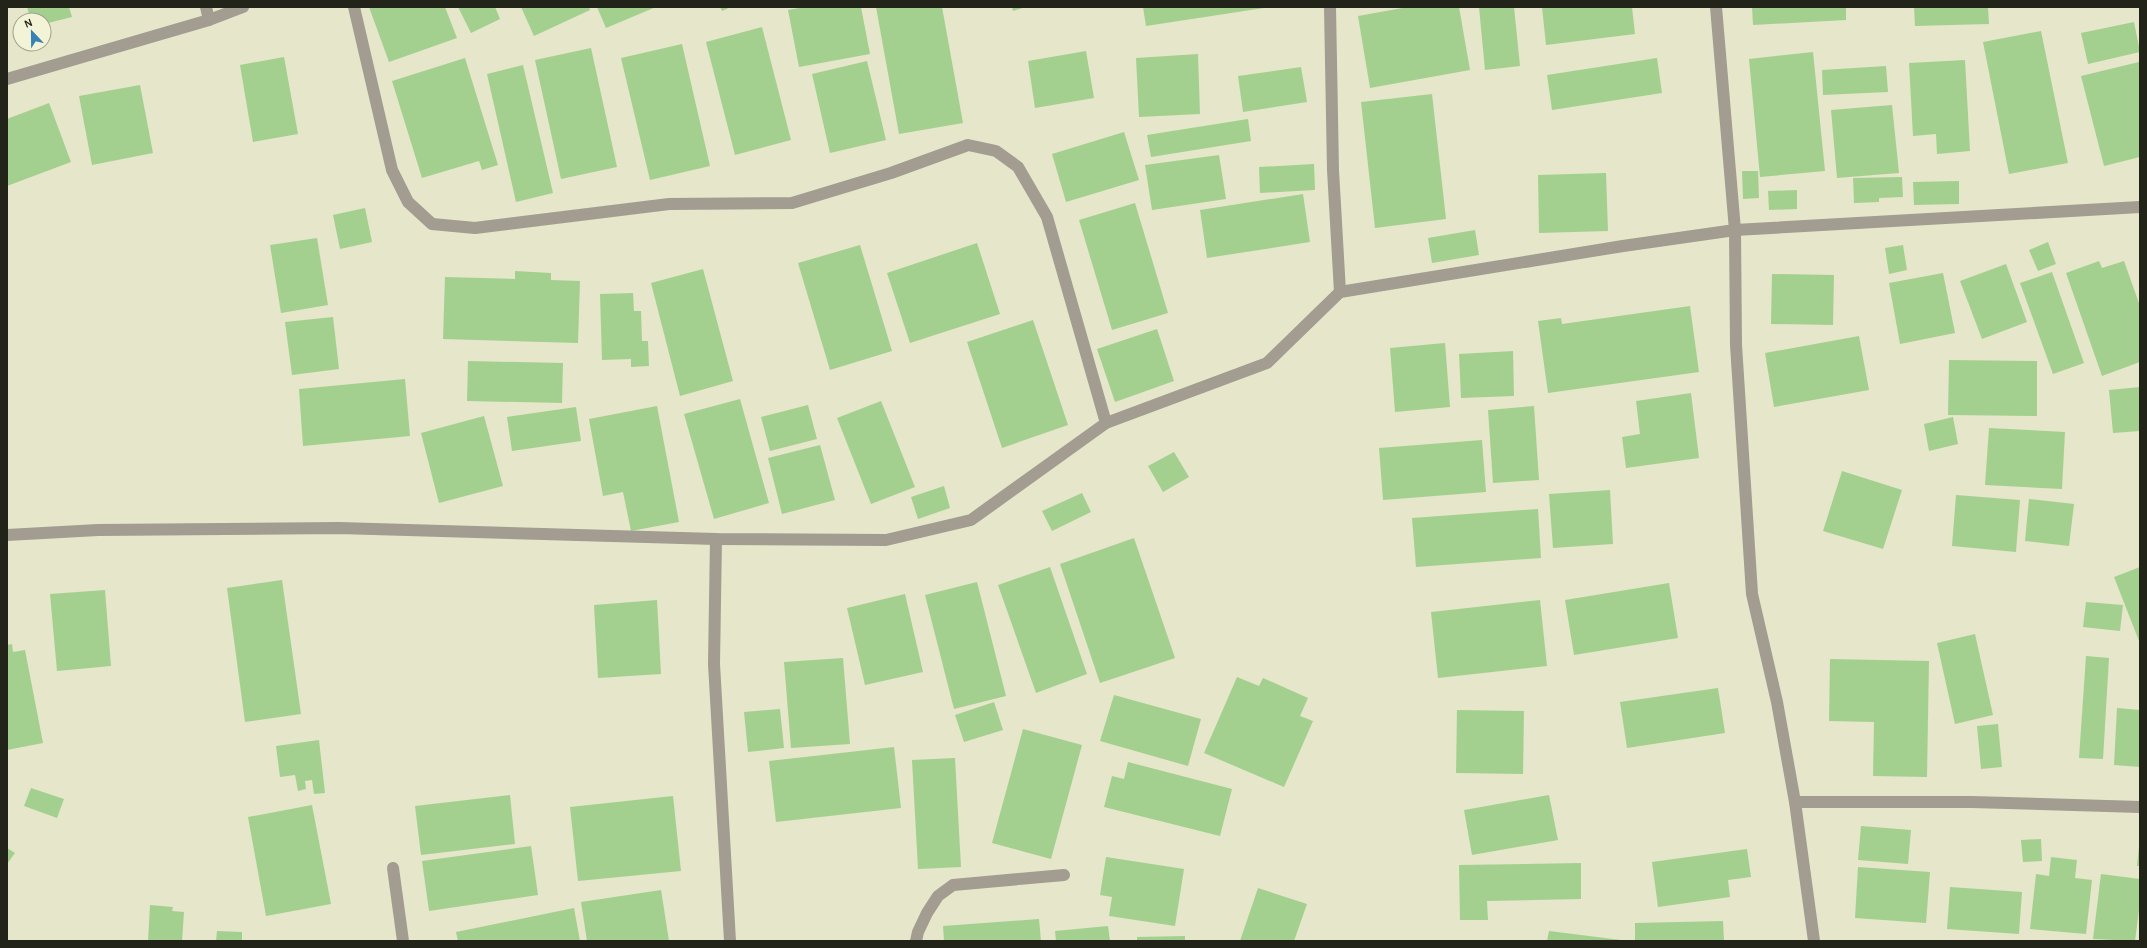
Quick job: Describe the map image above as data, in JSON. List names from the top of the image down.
{
  "north": "top"
}
